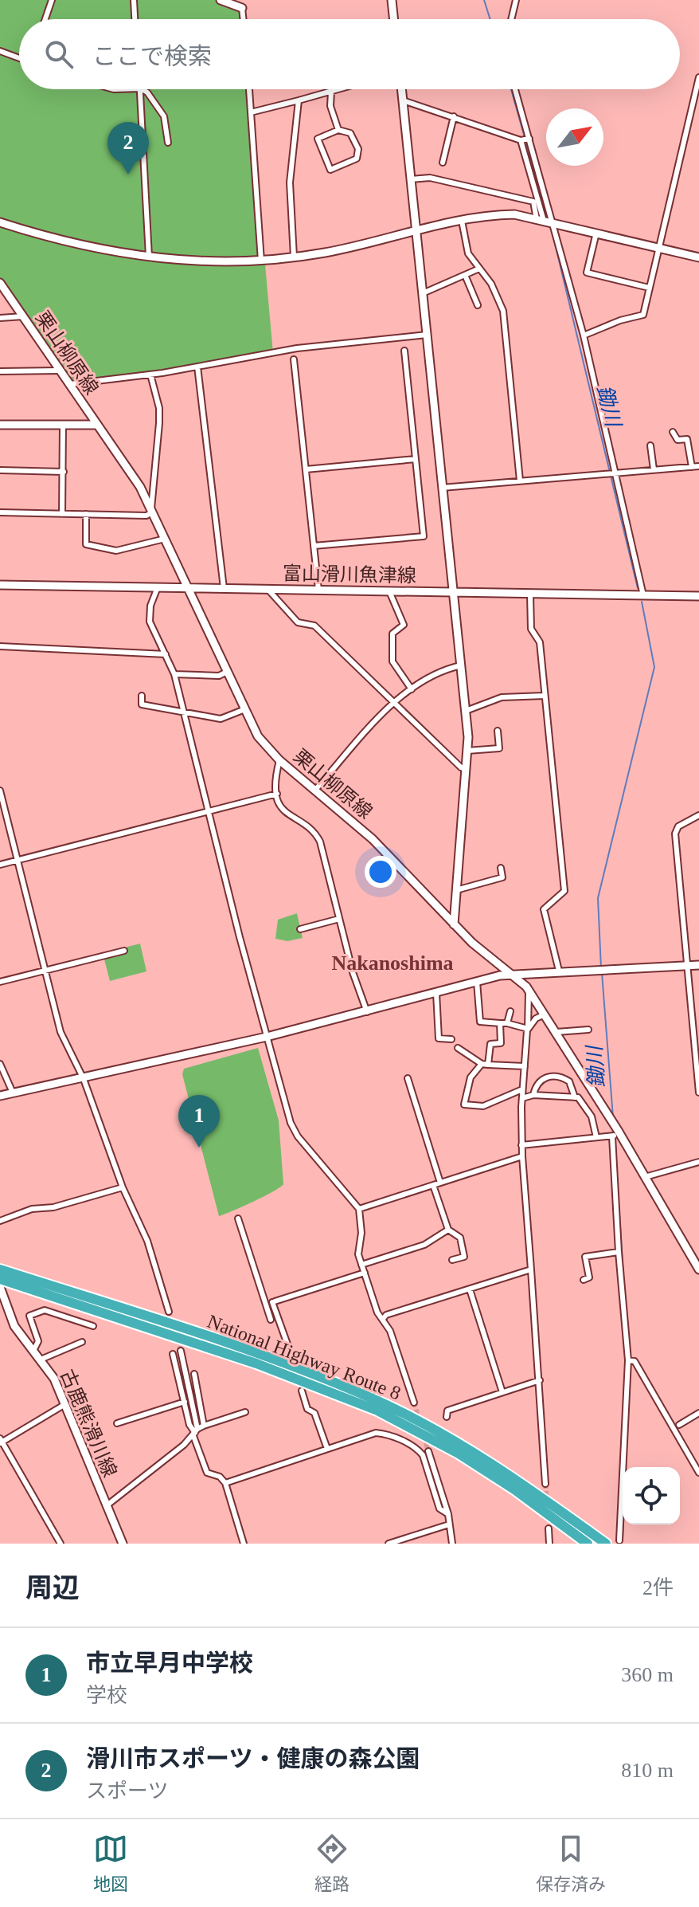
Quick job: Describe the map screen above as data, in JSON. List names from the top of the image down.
{
  "streets": {
    "highway": ["National Highway Route 8"],
    "street": ["栗山柳原線", "富山滑川魚津線", "古鹿熊滑川線"]
  },
  "crossings": [
    ["栗山柳原線", "富山滑川魚津線"]
  ],
  "districts": ["Nakanoshima"],
  "water": ["鋤川"],
  "north": "top right",
  "page": {
    "search": "ここで検索",
    "pins": ["2", "1"],
    "heading": ["周辺", "2件"],
    "list": [
      {
        "mark": "1",
        "name": "市立早月中学校",
        "note": "学校",
        "value": "360 m"
      },
      {
        "mark": "2",
        "name": "滑川市スポーツ・健康の森公園",
        "note": "スポーツ",
        "value": "810 m"
      }
    ],
    "nav": ["地図", "経路", "保存済み"]
  }
}
